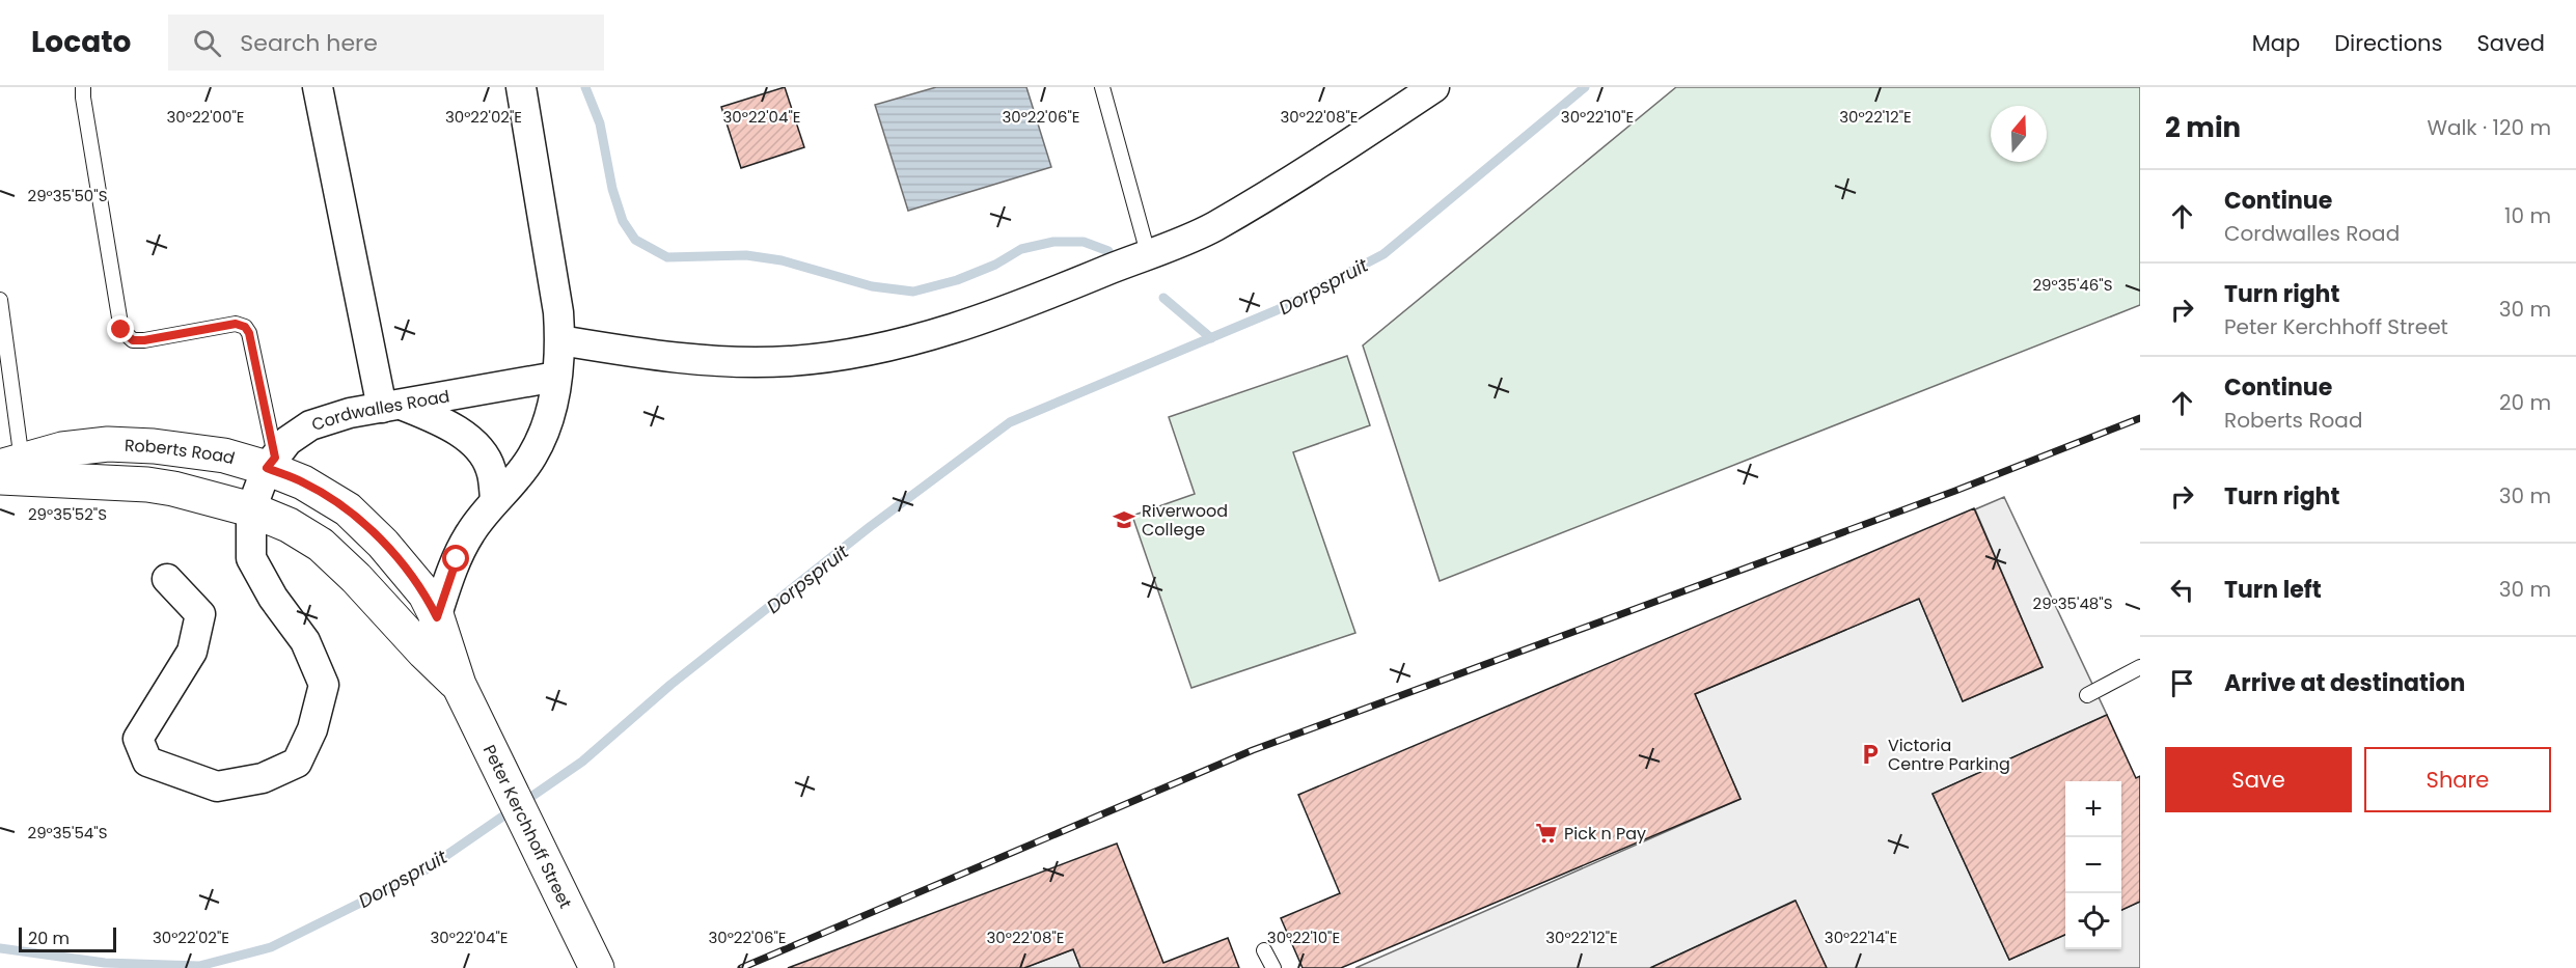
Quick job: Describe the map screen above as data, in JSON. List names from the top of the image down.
{
  "streets": {
    "street": ["Cordwalles Road", "Roberts Road", "Peter Kerchhoff Street"]
  },
  "crossings": [
    ["Cordwalles Road", "Roberts Road"],
    ["Cordwalles Road", "Peter Kerchhoff Street"],
    ["Roberts Road", "Peter Kerchhoff Street"]
  ],
  "water": ["Dorpspruit"],
  "places": {
    "school or university": ["Riverwood College"],
    "parking": ["Victoria Centre Parking"],
    "supermarket": ["Pick n Pay"]
  },
  "scale_bar": "20 m",
  "north": "top",
  "page": {
    "header": "Locato",
    "search": "Search here",
    "nav": ["Map", "Directions", "Saved"],
    "heading": ["2 min", "Walk · 120 m"],
    "list": [
      ["Continue", "Cordwalles Road", "10 m"],
      ["Turn right", "Peter Kerchhoff Street", "30 m"],
      ["Continue", "Roberts Road", "20 m"],
      ["Turn right", "30 m"],
      ["Turn left", "30 m"],
      "Arrive at destination"
    ],
    "buttons": ["Save", "Share"],
    "map_buttons": ["+", "−"],
    "scale": "20 m"
  },
  "coordinates": [
    "30°22'00\"E",
    "30°22'02\"E",
    "30°22'04\"E",
    "30°22'06\"E",
    "30°22'08\"E",
    "30°22'10\"E",
    "30°22'12\"E",
    "29°35'50\"S",
    "29°35'46\"S",
    "29°35'52\"S",
    "29°35'48\"S",
    "29°35'54\"S",
    "30°22'14\"E"
  ]
}
